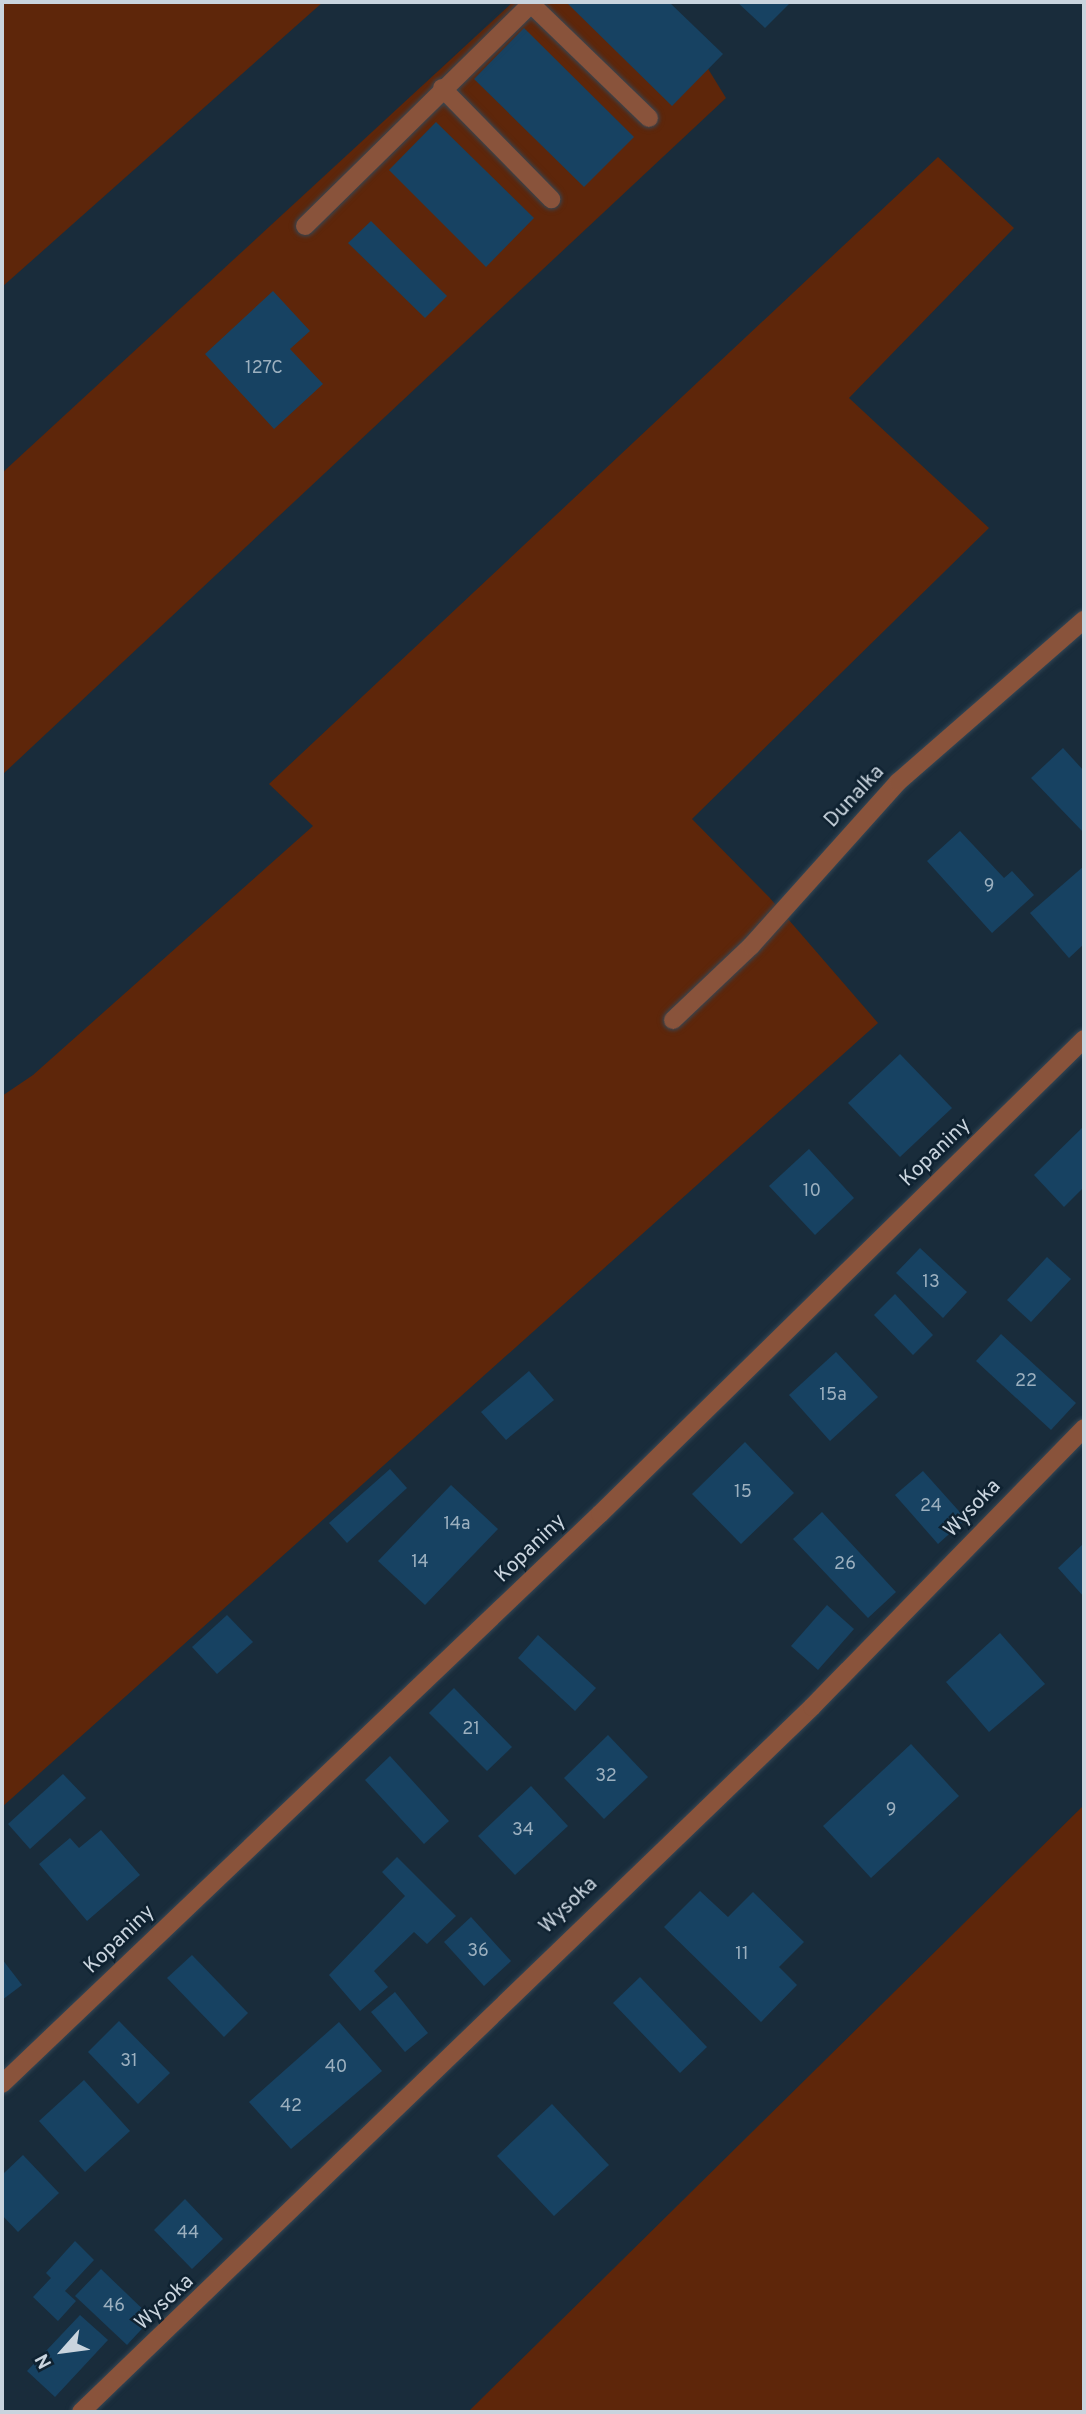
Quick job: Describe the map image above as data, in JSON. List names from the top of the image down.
{
  "streets": {
    "street": ["Dunalka", "Kopaniny", "Wysoka"]
  },
  "house_numbers": [
    "127C",
    "9",
    "10",
    "13",
    "22",
    "15a",
    "15",
    "24",
    "14a",
    "14",
    "26",
    "21",
    "32",
    "9",
    "34",
    "36",
    "11",
    "31",
    "40",
    "42",
    "44",
    "46"
  ],
  "north": "bottom left"
}
